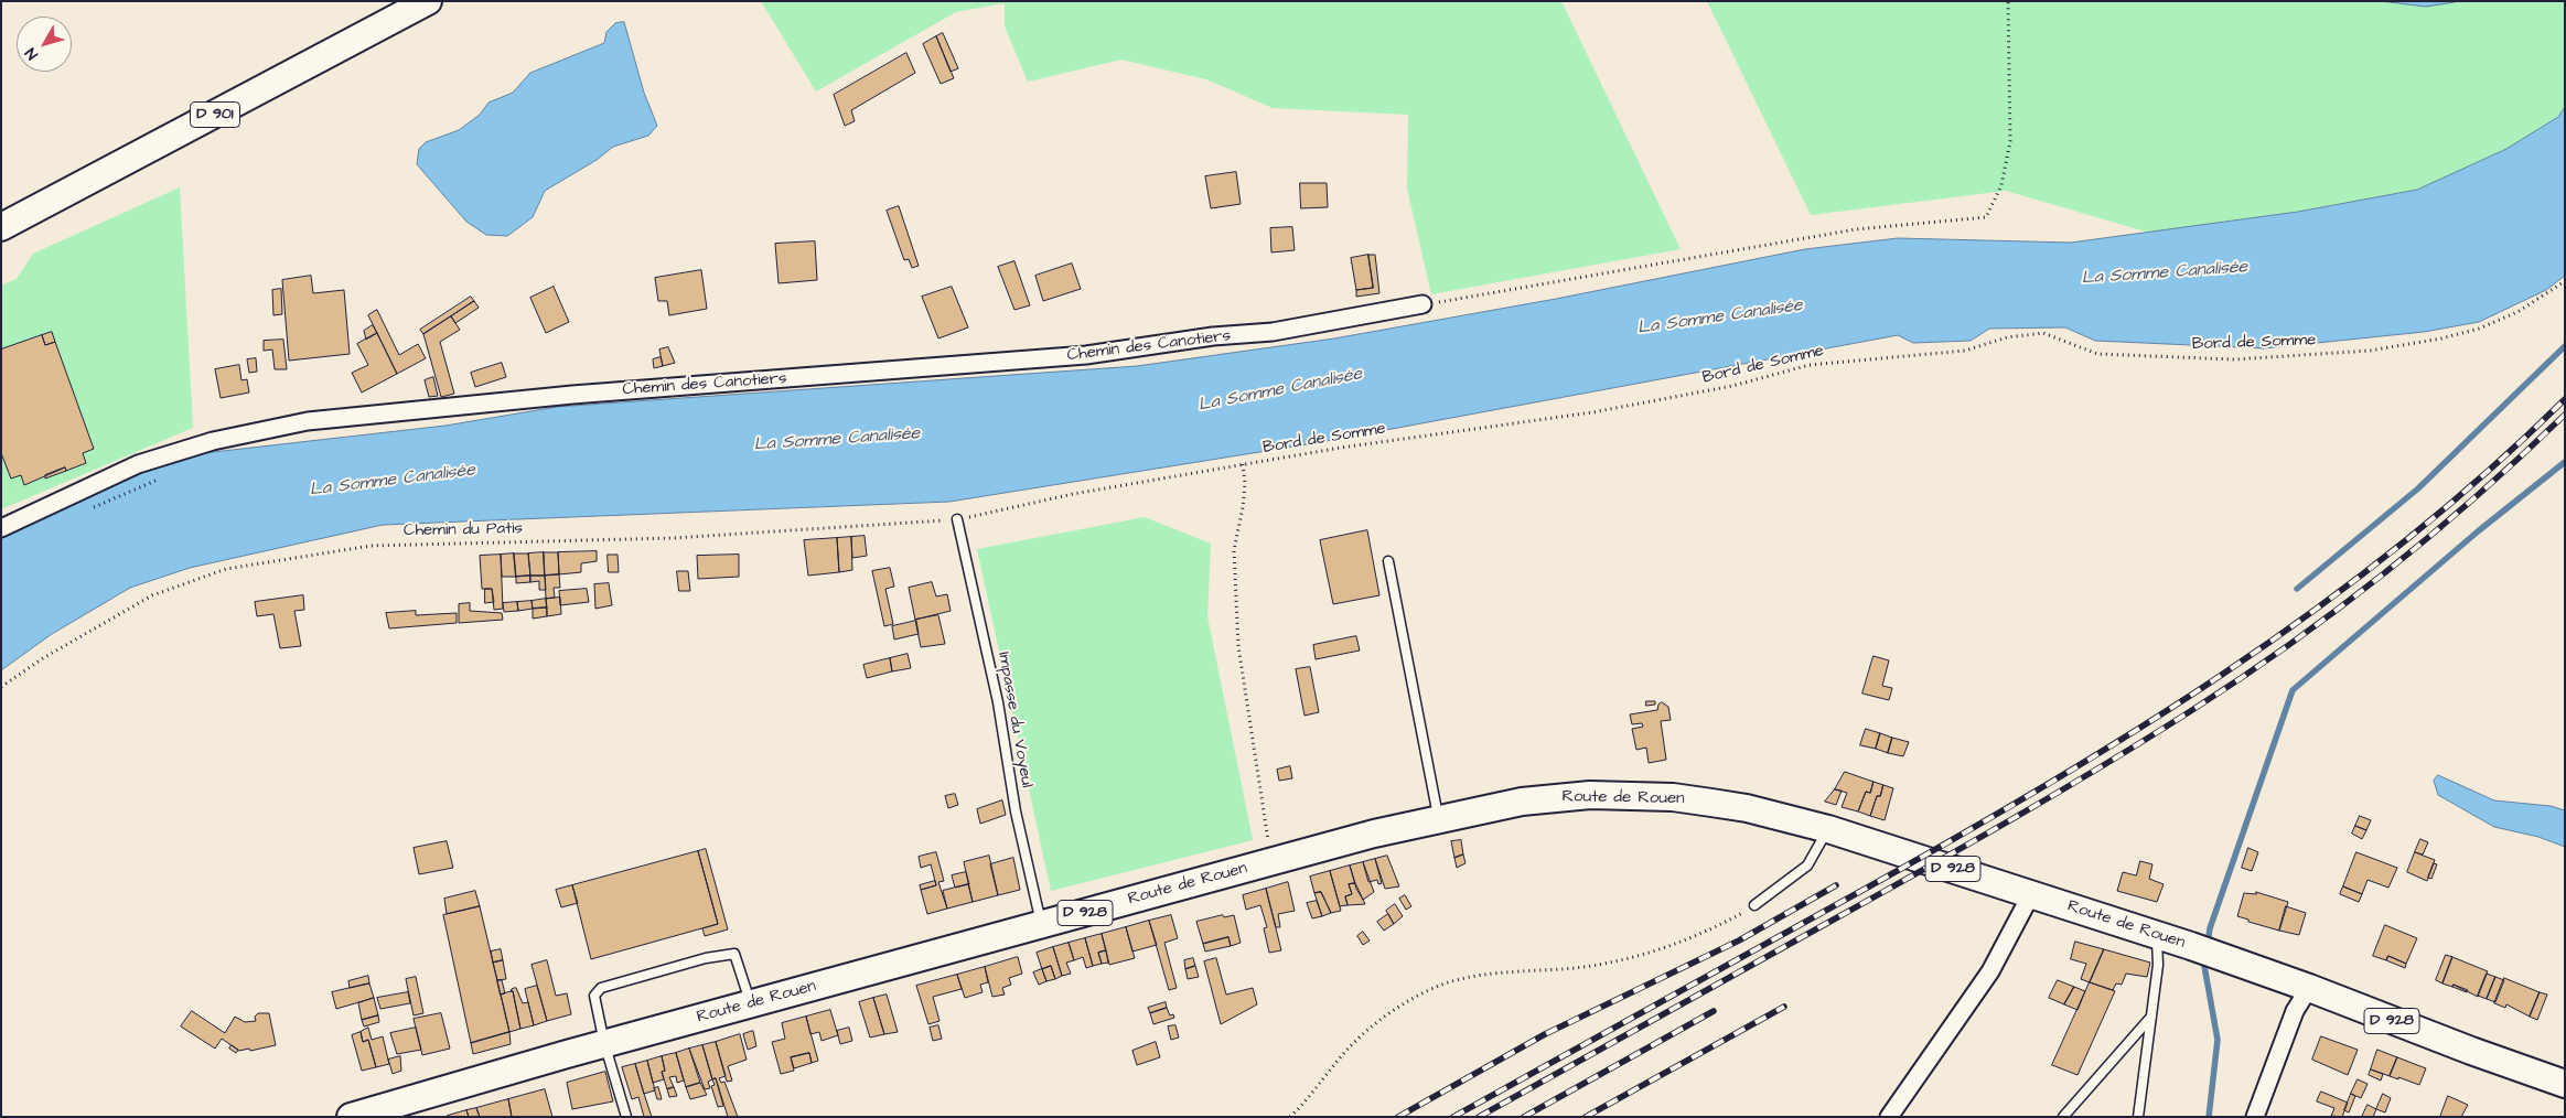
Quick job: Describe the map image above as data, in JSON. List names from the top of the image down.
{
  "streets": {
    "main road": ["D 901", "Route de Rouen", "D 928"],
    "street": ["Chemin des Canotiers"],
    "lane": ["Impasse du Voyeul"],
    "path": ["Bord de Somme", "Chemin du Patis"]
  },
  "crossings": [
    ["Bord de Somme", "Chemin du Patis"],
    ["Bord de Somme", "Impasse du Voyeul"],
    ["Chemin du Patis", "Impasse du Voyeul"],
    ["Impasse du Voyeul", "Route de Rouen"],
    ["Route de Rouen", "D 928"]
  ],
  "water": ["La Somme Canalisée"],
  "north": "bottom left"
}
